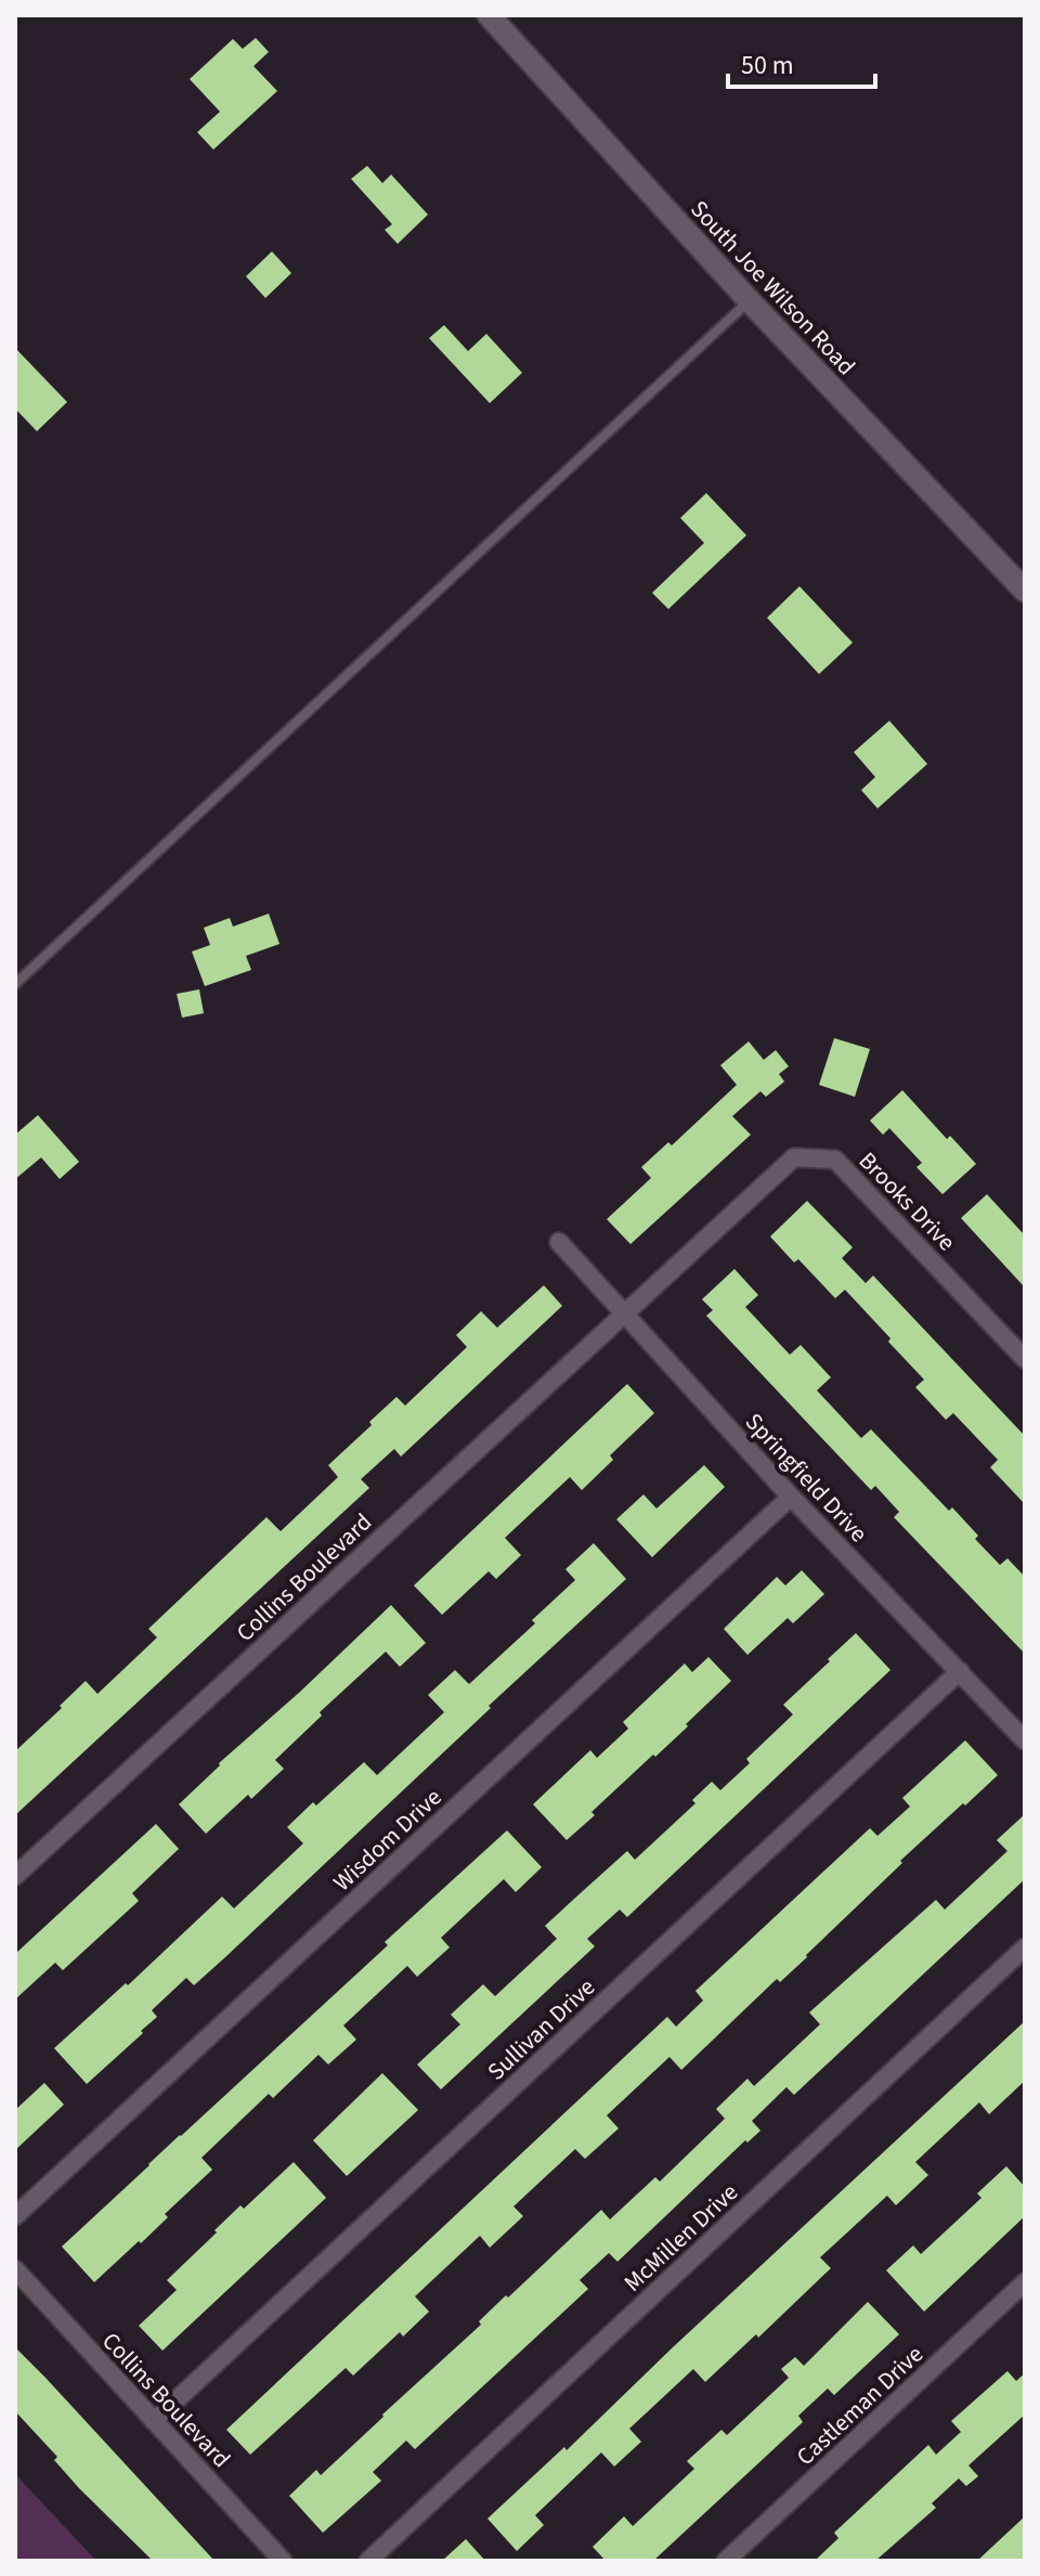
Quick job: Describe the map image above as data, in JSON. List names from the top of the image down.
{
  "streets": {
    "street": [
      "South Joe Wilson Road",
      "Brooks Drive",
      "Springfield Drive",
      "Collins Boulevard",
      "Wisdom Drive",
      "Sullivan Drive",
      "McMillen Drive",
      "Castleman Drive"
    ]
  },
  "crossings": [
    ["Brooks Drive", "Springfield Drive"],
    ["Brooks Drive", "Collins Boulevard"],
    ["Springfield Drive", "Collins Boulevard"],
    ["Springfield Drive", "Wisdom Drive"],
    ["Springfield Drive", "Sullivan Drive"],
    ["Collins Boulevard", "Sullivan Drive"]
  ],
  "scale_bar": "50 m"
}
